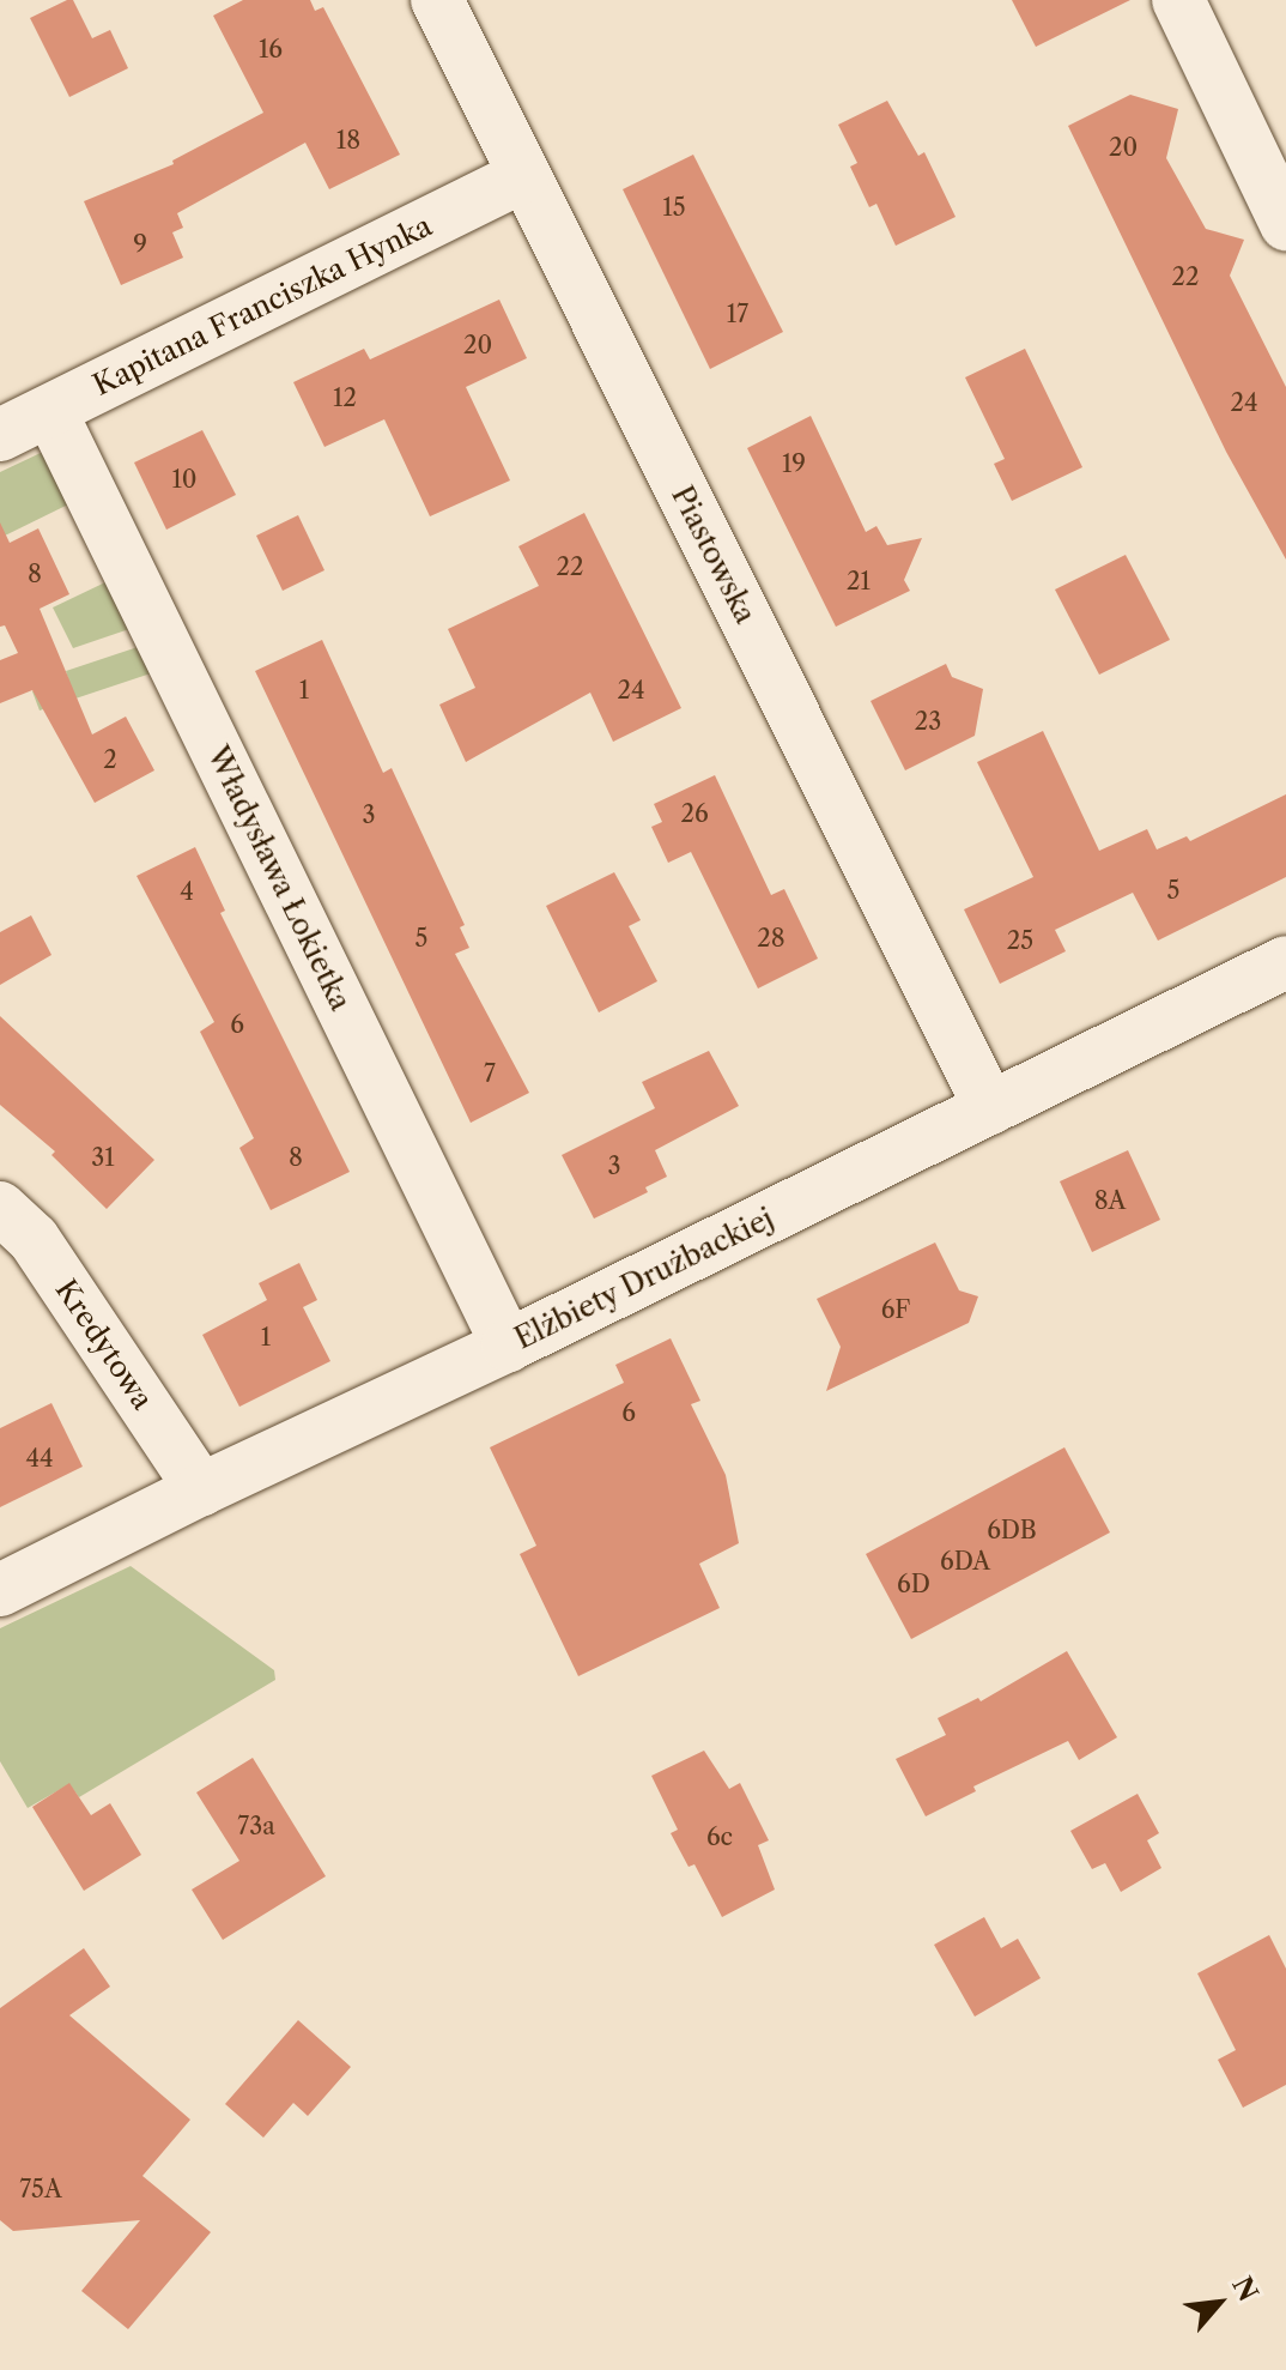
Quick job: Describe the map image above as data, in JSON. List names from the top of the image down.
{
  "streets": {
    "street": [
      "Kapitana Franciszka Hynka",
      "Piastowska",
      "Władysława Łokietka",
      "Elżbiety Drużbackiej",
      "Kredytowa"
    ]
  },
  "crossings": [
    ["Kapitana Franciszka Hynka", "Piastowska"],
    ["Kapitana Franciszka Hynka", "Władysława Łokietka"],
    ["Piastowska", "Elżbiety Drużbackiej"],
    ["Władysława Łokietka", "Elżbiety Drużbackiej"],
    ["Elżbiety Drużbackiej", "Kredytowa"]
  ],
  "house_numbers": [
    "16",
    "18",
    "20",
    "15",
    "9",
    "22",
    "17",
    "20",
    "12",
    "24",
    "19",
    "10",
    "22",
    "8",
    "21",
    "1",
    "24",
    "23",
    "2",
    "26",
    "3",
    "5",
    "4",
    "5",
    "28",
    "25",
    "6",
    "7",
    "31",
    "8",
    "3",
    "8A",
    "6F",
    "1",
    "6",
    "44",
    "6DB",
    "6DA",
    "6D",
    "73a",
    "6c",
    "75A"
  ],
  "north": "top right"
}
